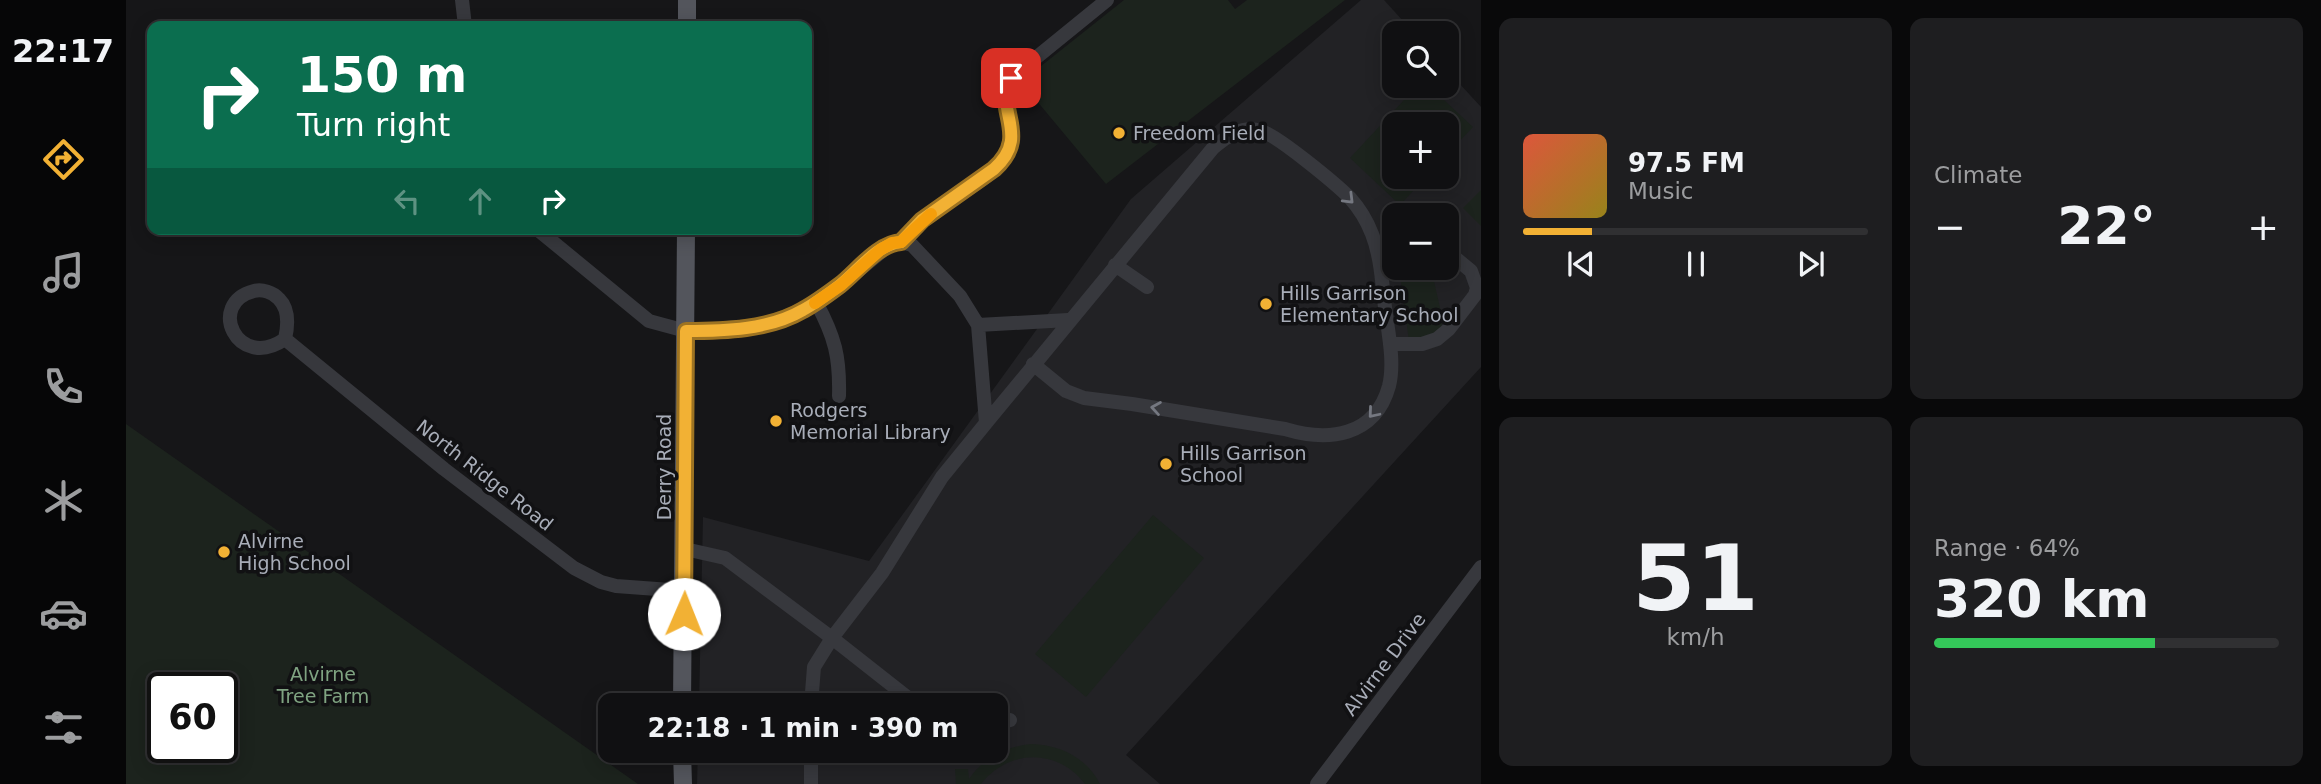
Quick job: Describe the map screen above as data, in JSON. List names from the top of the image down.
{
  "streets": {
    "main road": ["Derry Road"],
    "street": ["North Ridge Road", "Alvirne Drive"]
  },
  "crossings": [
    ["Derry Road", "North Ridge Road"]
  ],
  "parks": ["Alvirne Tree Farm"],
  "places": [
    "Freedom Field",
    "Hills Garrison Elementary School",
    "Rodgers Memorial Library",
    "Hills Garrison School",
    "Alvirne High School"
  ],
  "page": {
    "tabs": "22:17",
    "tile": [
      "Climate",
      ["51", "km/h"],
      ["Range · 64%", "320 km"]
    ],
    "map_buttons": ["+", "−"],
    "turn": ["150 m", "Turn right"],
    "song": ["97.5 FM", "Music"],
    "heat": ["−", "22°", "+"],
    "limit": "60",
    "trip": "22:18 · 1 min · 390 m"
  }
}
